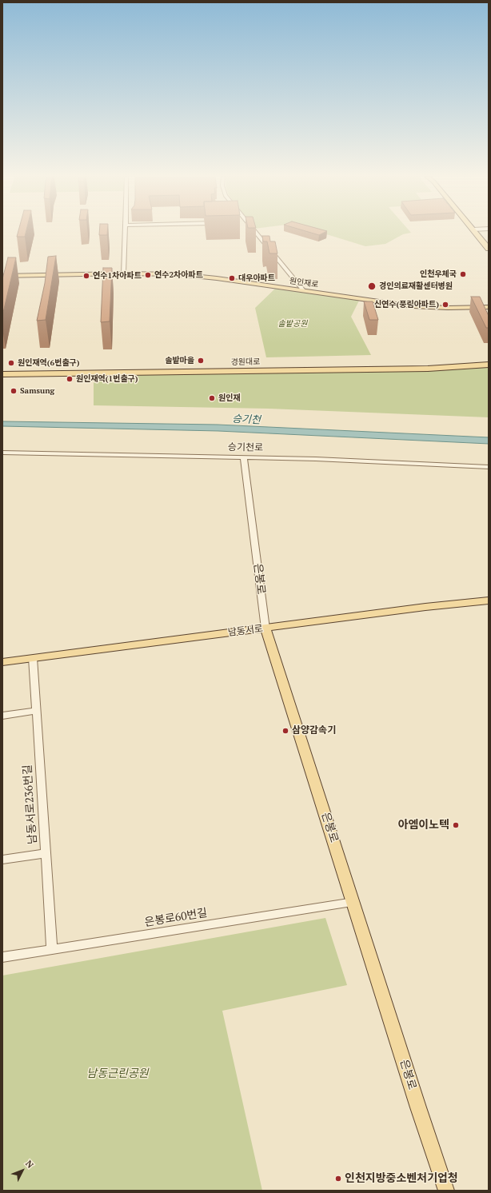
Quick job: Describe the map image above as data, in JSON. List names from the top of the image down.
{
  "streets": {
    "main road": [
      "원인재로",
      "경원대로",
      "은봉로",
      "남동서로"
    ],
    "street": ["승기천로", "남동서로236번길", "은봉로60번길"]
  },
  "crossings": [
    ["승기천로", "은봉로"],
    ["은봉로", "남동서로"],
    ["은봉로", "은봉로60번길"],
    ["남동서로", "남동서로236번길"],
    ["남동서로236번길", "은봉로60번길"]
  ],
  "water": ["승기천"],
  "parks": ["솔밭공원", "남동근린공원"],
  "places": [
    "인천우체국",
    "연수2차아파트",
    "연수1차아파트",
    "대우아파트",
    "경인의료재활센터병원",
    "신연수(풍림아파트)",
    "솔밭마을",
    "원인재역(6번출구)",
    "원인재역(1번출구)",
    "Samsung",
    "원인재",
    "삼양감속기",
    "아엠이노텍",
    "인천지방중소벤처기업청"
  ],
  "north": "top right"
}
